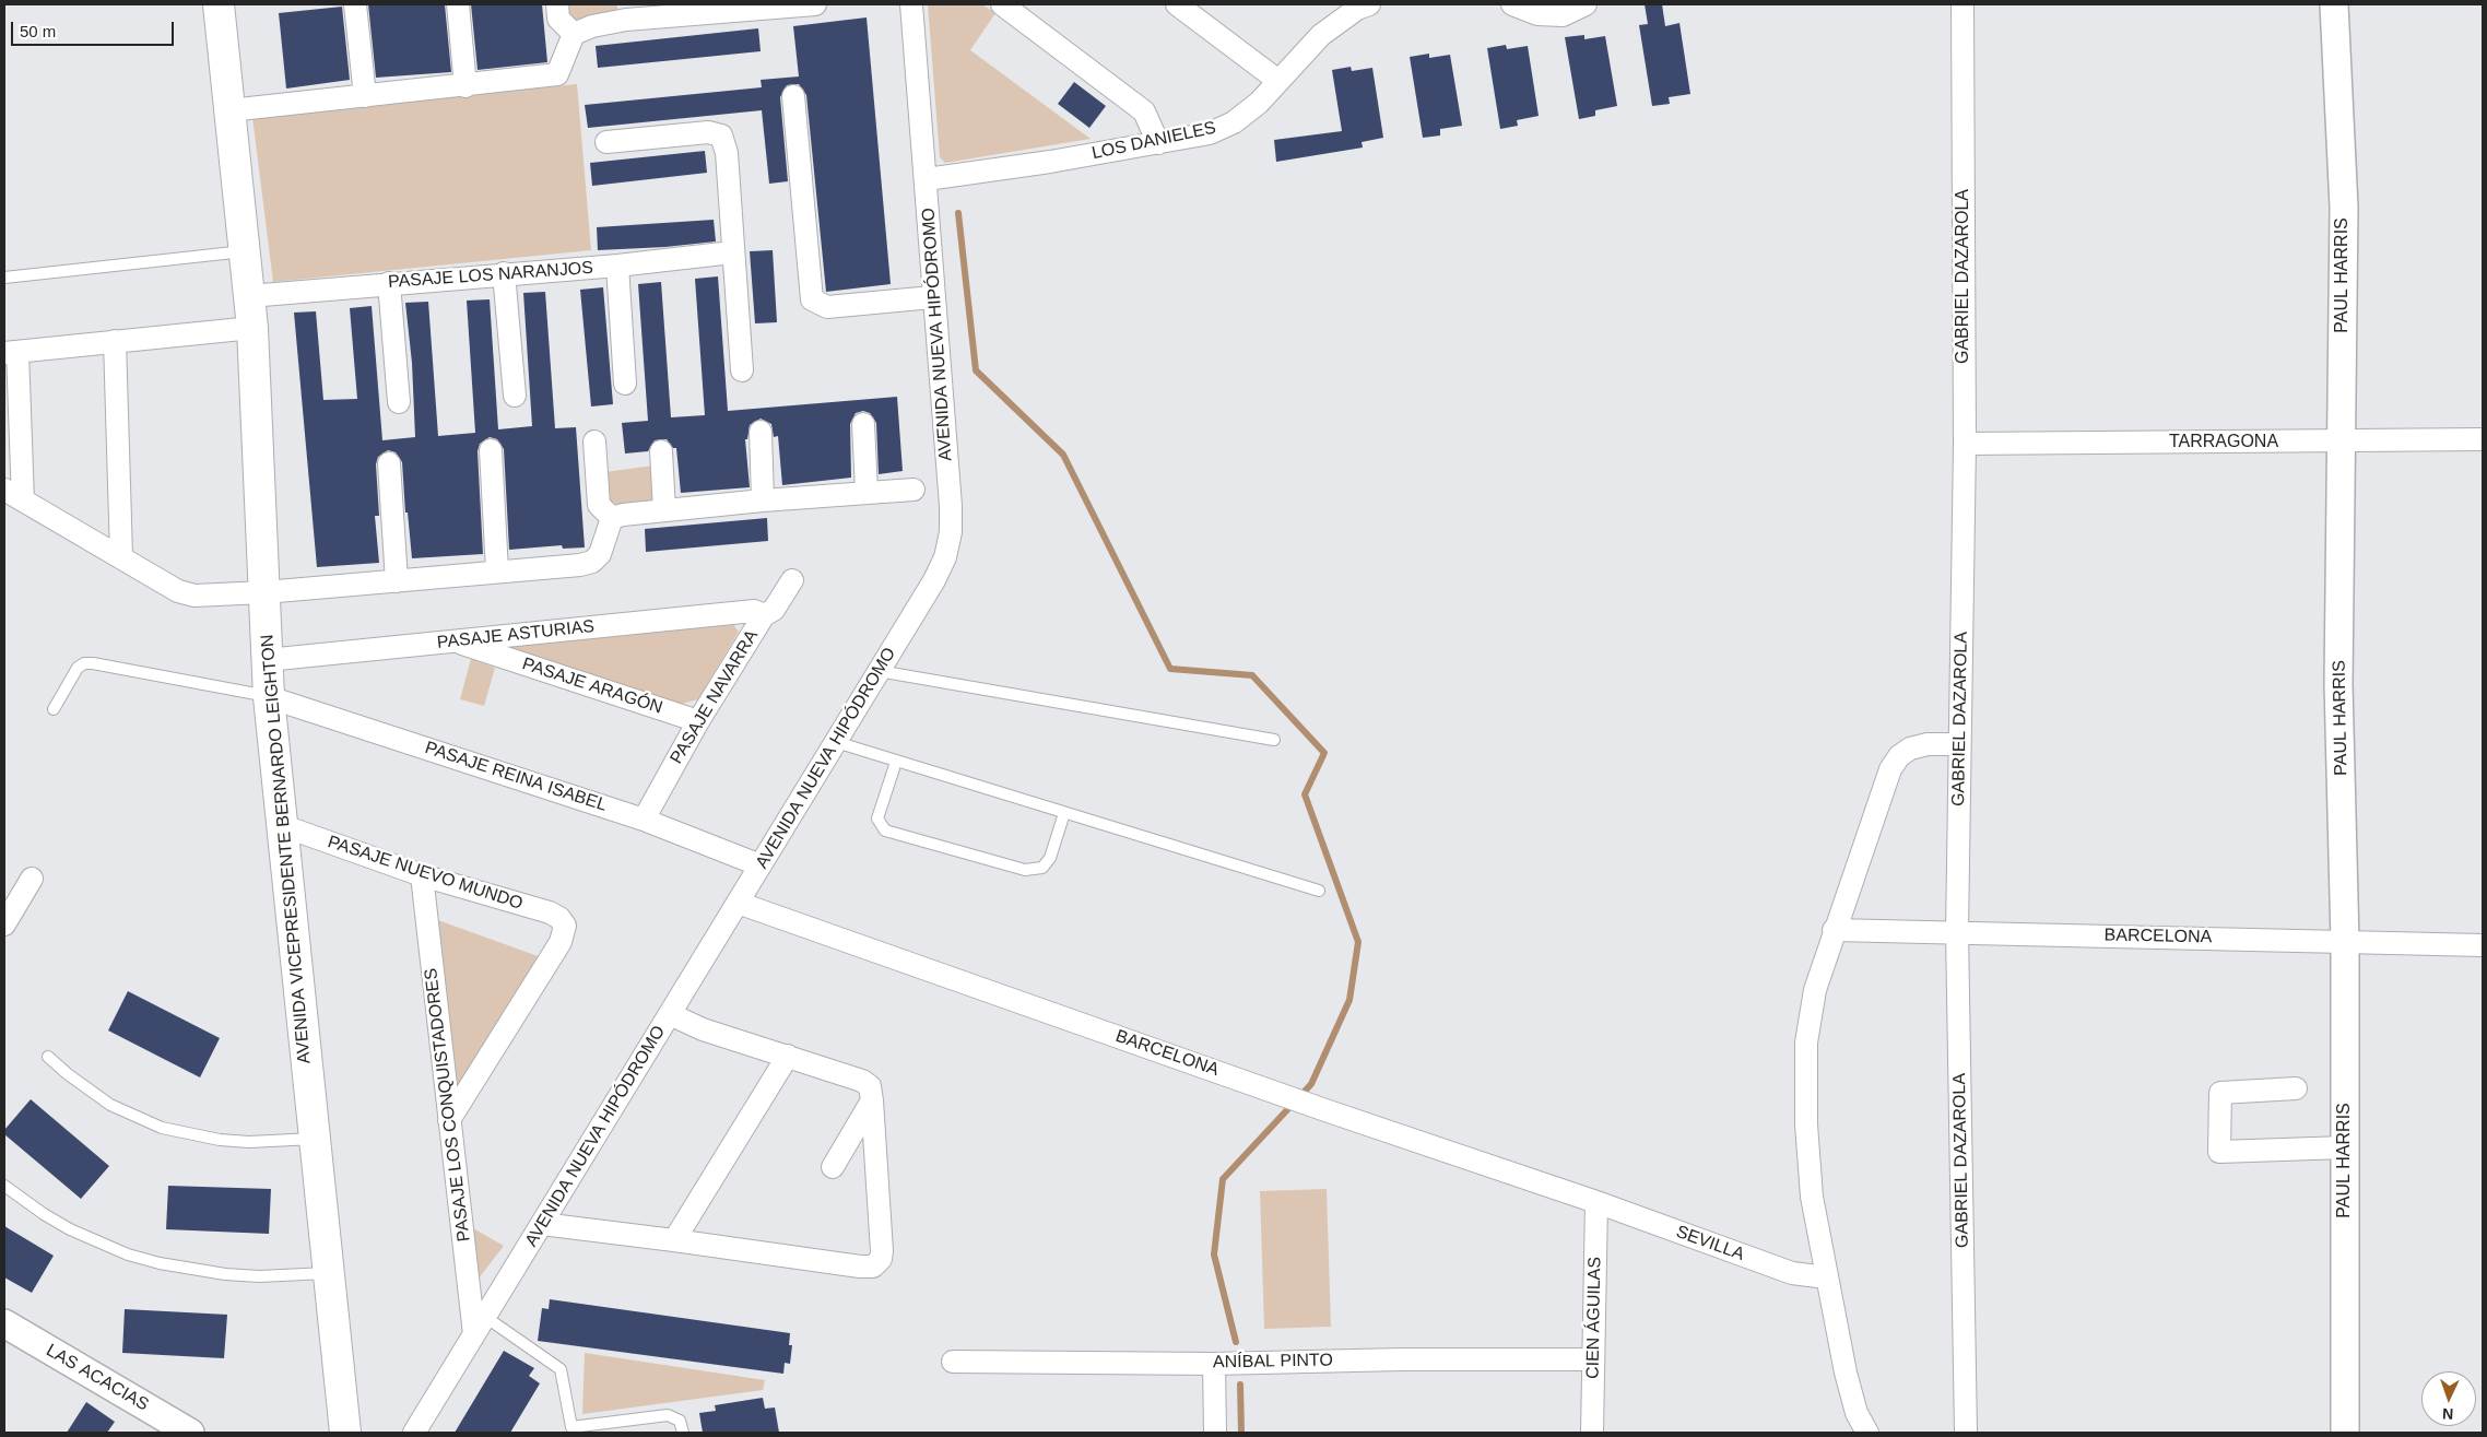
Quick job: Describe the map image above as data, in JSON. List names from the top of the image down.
{
  "streets": {
    "main road": ["AVENIDA VICEPRESIDENTE BERNARDO LEIGHTON"],
    "street": [
      "LOS DANIELES",
      "PASAJE LOS NARANJOS",
      "PAUL HARRIS",
      "GABRIEL DAZAROLA",
      "AVENIDA NUEVA HIPÓDROMO",
      "TARRAGONA",
      "PASAJE ASTURIAS",
      "PASAJE ARAGÓN",
      "PASAJE NAVARRA",
      "PASAJE REINA ISABEL",
      "PASAJE NUEVO MUNDO",
      "BARCELONA",
      "PASAJE LOS CONQUISTADORES",
      "SEVILLA",
      "CIEN ÁGUILAS",
      "ANÍBAL PINTO",
      "LAS ACACIAS"
    ]
  },
  "crossings": [
    ["LOS DANIELES", "AVENIDA NUEVA HIPÓDROMO"],
    ["PASAJE LOS NARANJOS", "AVENIDA VICEPRESIDENTE BERNARDO LEIGHTON"],
    ["PAUL HARRIS", "TARRAGONA"],
    ["PAUL HARRIS", "BARCELONA"],
    ["GABRIEL DAZAROLA", "TARRAGONA"],
    ["GABRIEL DAZAROLA", "BARCELONA"],
    ["AVENIDA NUEVA HIPÓDROMO", "PASAJE REINA ISABEL"],
    ["AVENIDA NUEVA HIPÓDROMO", "BARCELONA"],
    ["AVENIDA NUEVA HIPÓDROMO", "PASAJE LOS CONQUISTADORES"],
    ["PASAJE ASTURIAS", "PASAJE ARAGÓN"],
    ["PASAJE ASTURIAS", "PASAJE NAVARRA"],
    ["PASAJE ASTURIAS", "AVENIDA VICEPRESIDENTE BERNARDO LEIGHTON"],
    ["PASAJE ARAGÓN", "PASAJE NAVARRA"],
    ["PASAJE NAVARRA", "PASAJE REINA ISABEL"],
    ["PASAJE REINA ISABEL", "AVENIDA VICEPRESIDENTE BERNARDO LEIGHTON"],
    ["AVENIDA VICEPRESIDENTE BERNARDO LEIGHTON", "PASAJE NUEVO MUNDO"],
    ["PASAJE NUEVO MUNDO", "PASAJE LOS CONQUISTADORES"],
    ["BARCELONA", "SEVILLA"],
    ["BARCELONA", "CIEN ÁGUILAS"],
    ["SEVILLA", "CIEN ÁGUILAS"],
    ["CIEN ÁGUILAS", "ANÍBAL PINTO"]
  ],
  "scale_bar": "50 m",
  "north": "bottom"
}
